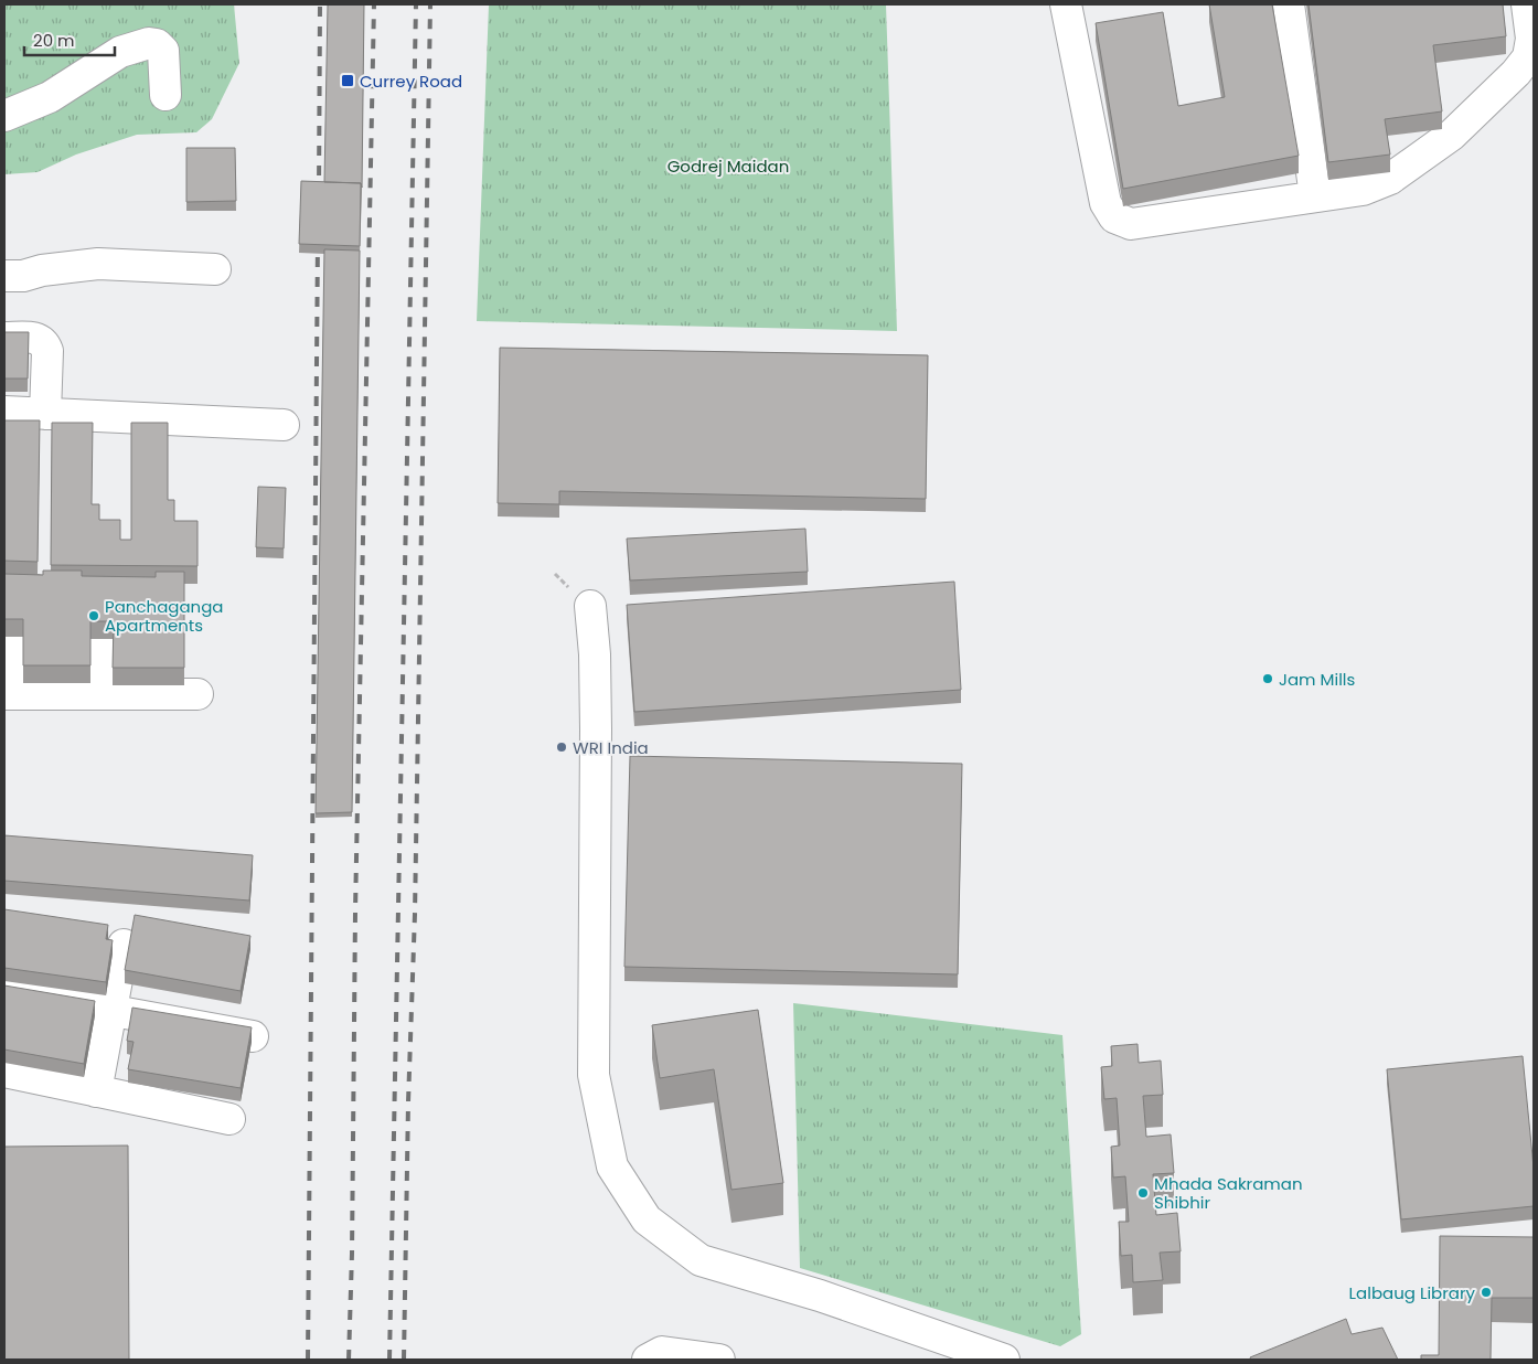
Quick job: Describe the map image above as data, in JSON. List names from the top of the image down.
{
  "parks": ["Godrej Maidan"],
  "places": {
    "transit": ["Currey Road"],
    "other": [
      "Panchaganga Apartments",
      "Jam Mills",
      "WRI India",
      "Mhada Sakraman Shibhir",
      "Lalbaug Library"
    ]
  },
  "scale_bar": "20 m"
}
